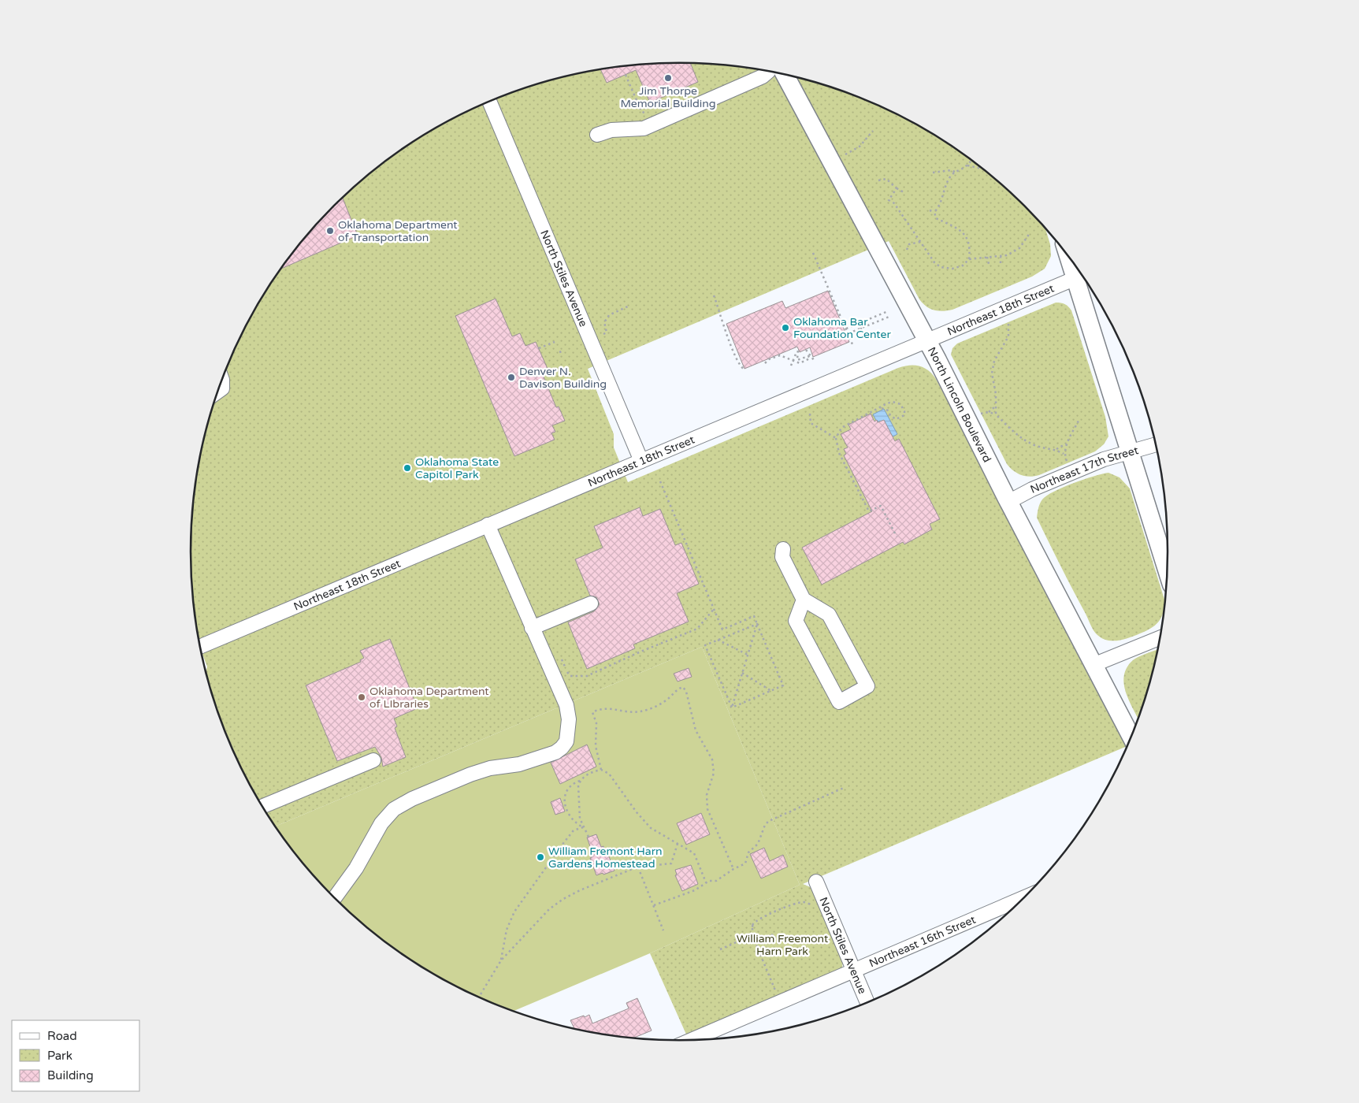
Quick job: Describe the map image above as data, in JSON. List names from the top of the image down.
{
  "streets": {
    "main road": ["North Lincoln Boulevard"],
    "street": [
      "North Stiles Avenue",
      "Northeast 18th Street",
      "Northeast 17th Street",
      "Northeast 16th Street"
    ]
  },
  "crossings": [
    ["North Stiles Avenue", "Northeast 18th Street"],
    ["North Stiles Avenue", "Northeast 16th Street"],
    ["Northeast 18th Street", "North Lincoln Boulevard"],
    ["North Lincoln Boulevard", "Northeast 17th Street"]
  ],
  "parks": ["William Freemont Harn Park"],
  "places": [
    "Jim Thorpe Memorial Building",
    "Oklahoma Department of Transportation",
    "Oklahoma Bar Foundation Center",
    "Denver N. Davison Building",
    "Oklahoma State Capitol Park",
    "Oklahoma Department of LIbraries",
    "William Fremont Harn Gardens Homestead"
  ],
  "legend": ["Road", "Park", "Building"]
}
